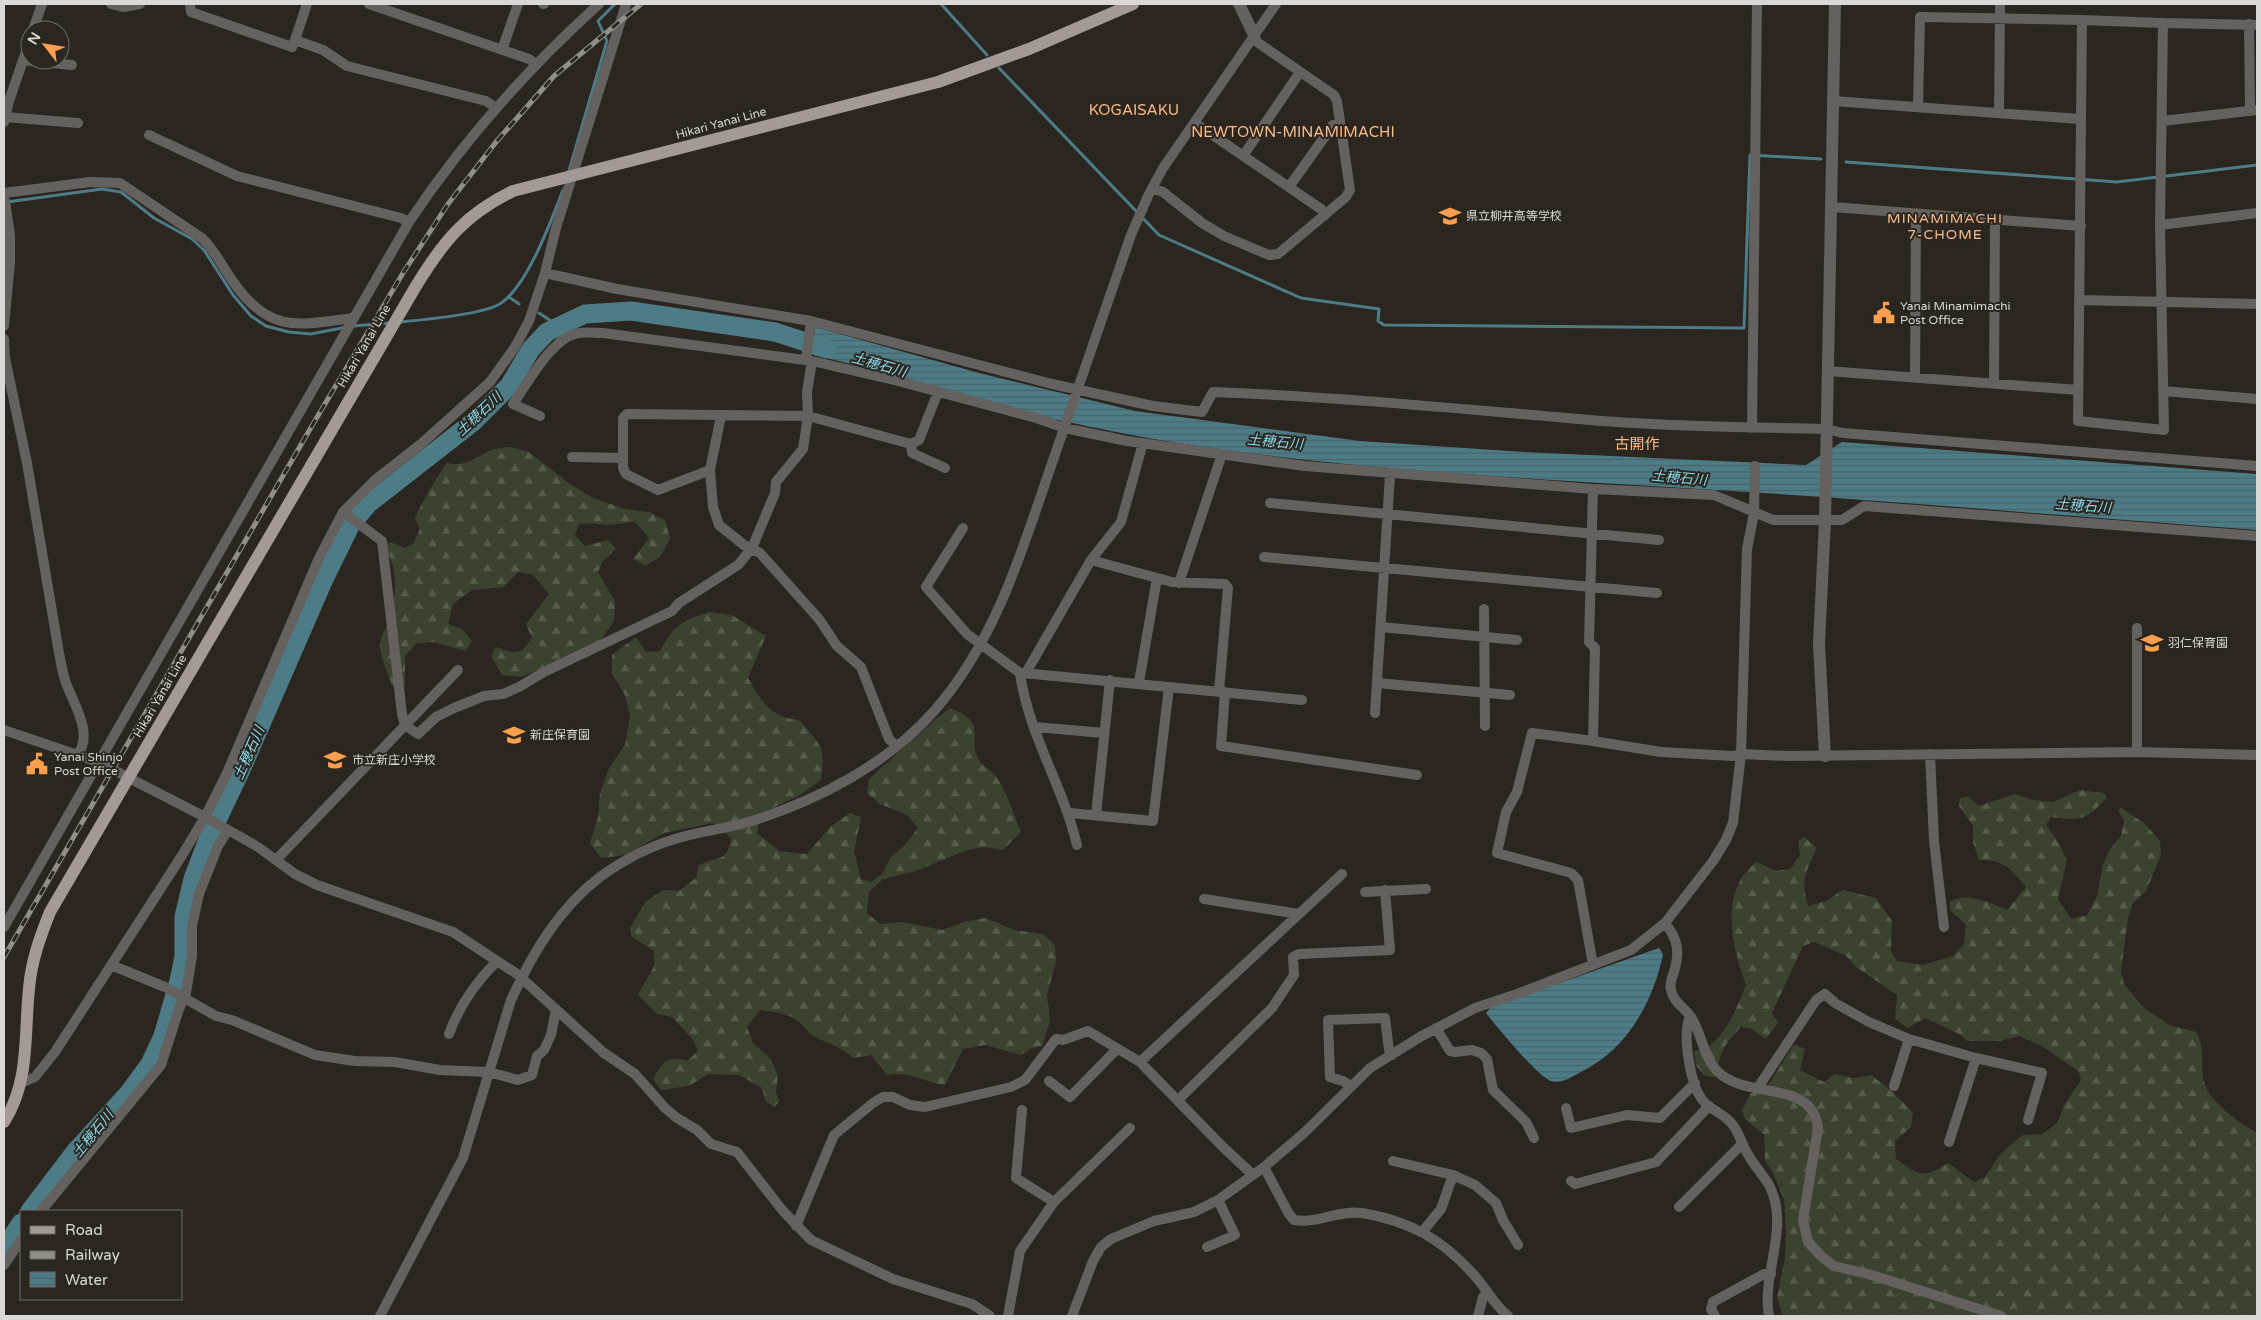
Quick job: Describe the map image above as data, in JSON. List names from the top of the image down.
{
  "streets": {
    "main road": ["Hikari Yanai Line"]
  },
  "districts": [
    "KOGAISAKU",
    "NEWTOWN-MINAMIMACHI",
    "MINAMIMACHI 7-CHOME",
    "古開作"
  ],
  "water": ["土穂石川"],
  "places": {
    "school or university": [
      "県立柳井高等学校",
      "羽仁保育園",
      "新庄保育園",
      "市立新庄小学校"
    ],
    "public building": ["Yanai Minamimachi Post Office", "Yanai Shinjo Post Office"]
  },
  "legend": ["Road", "Railway", "Water"],
  "north": "top left"
}
